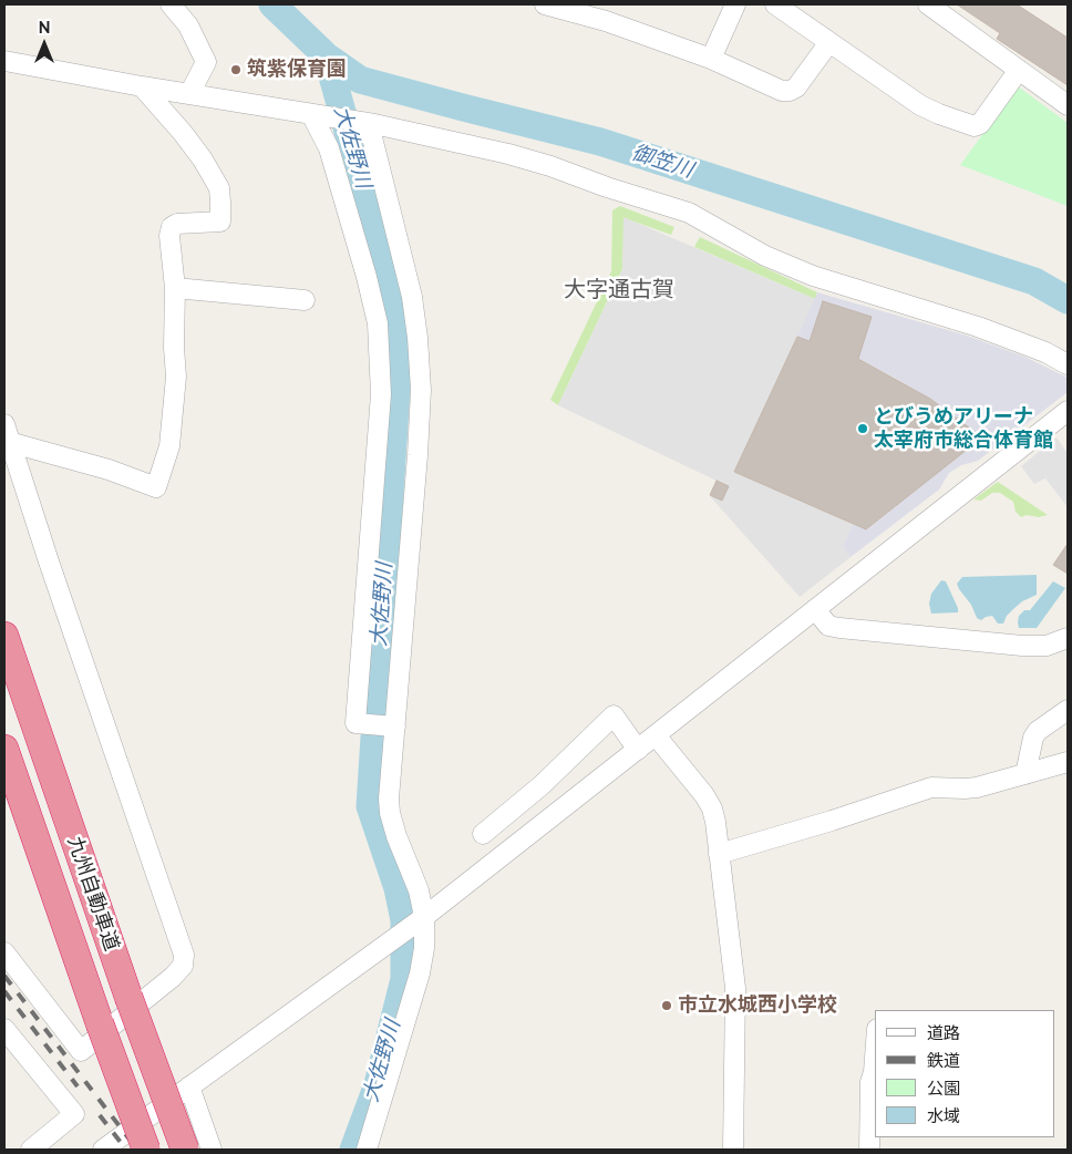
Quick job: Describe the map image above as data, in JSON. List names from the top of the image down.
{
  "streets": {
    "highway": ["九州自動車道"]
  },
  "districts": ["大字通古賀"],
  "water": ["大佐野川", "御笠川"],
  "places": ["筑紫保育園", "とびうめアリーナ 太宰府市総合体育館", "市立水城西小学校"],
  "legend": [
    "道路",
    "鉄道",
    "公園",
    "水域"
  ],
  "north": "top"
}
